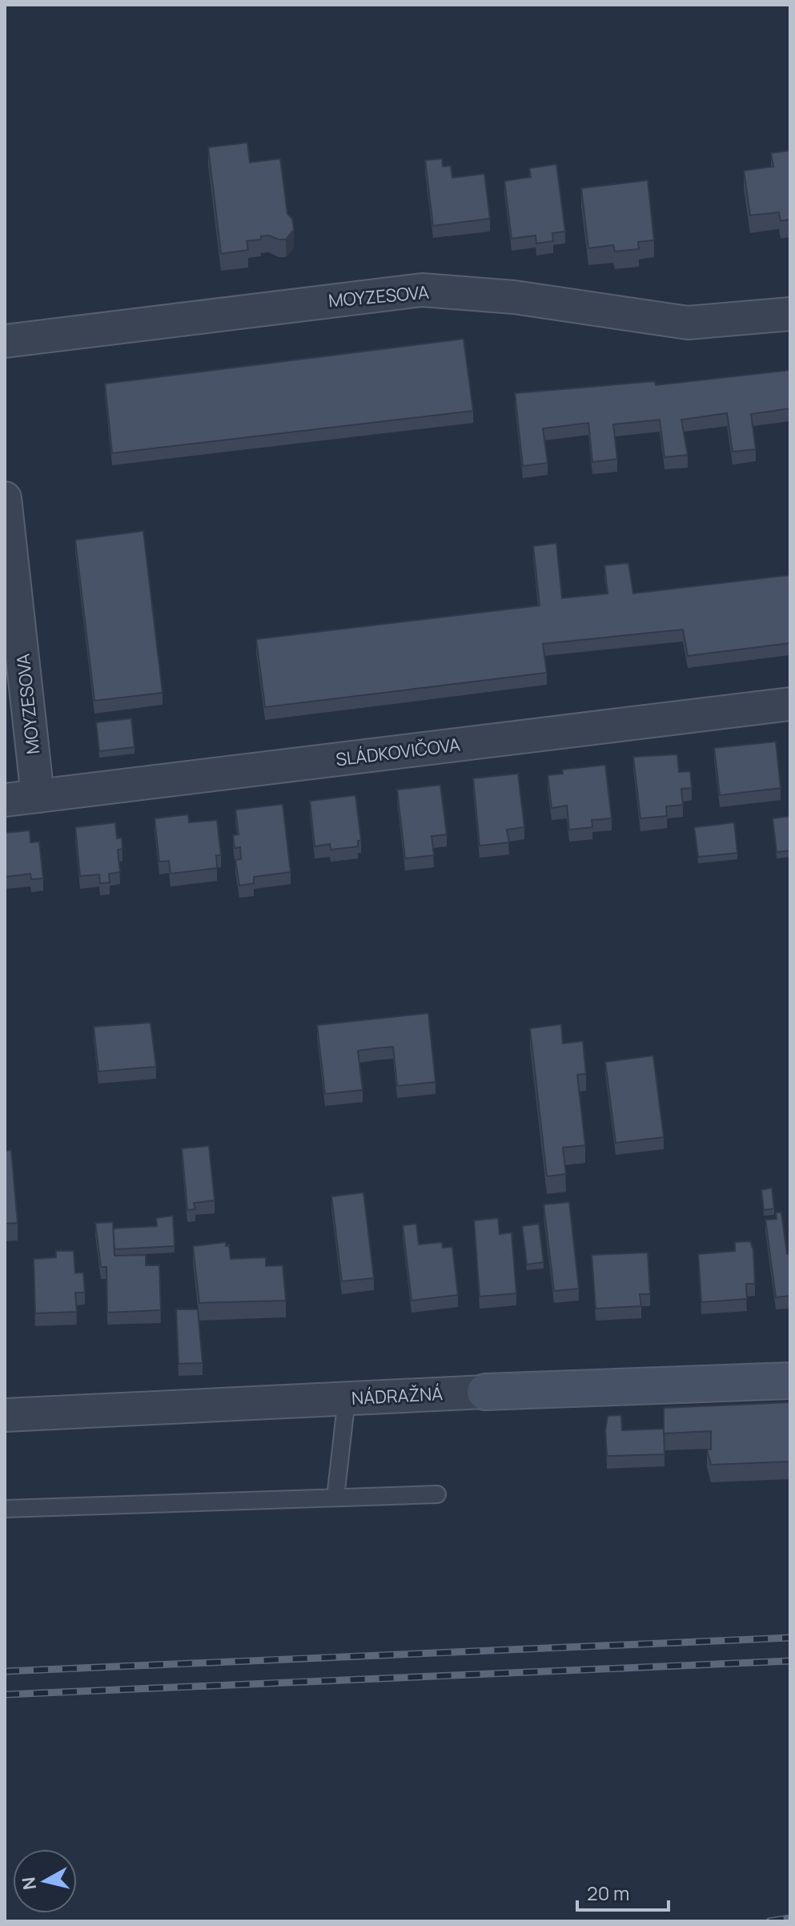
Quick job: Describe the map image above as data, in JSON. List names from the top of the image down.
{
  "streets": {
    "street": ["MOYZESOVA", "SLÁDKOVIČOVA", "NÁDRAŽNÁ"]
  },
  "crossings": [
    ["MOYZESOVA", "SLÁDKOVIČOVA"]
  ],
  "scale_bar": "20 m",
  "north": "left"
}
